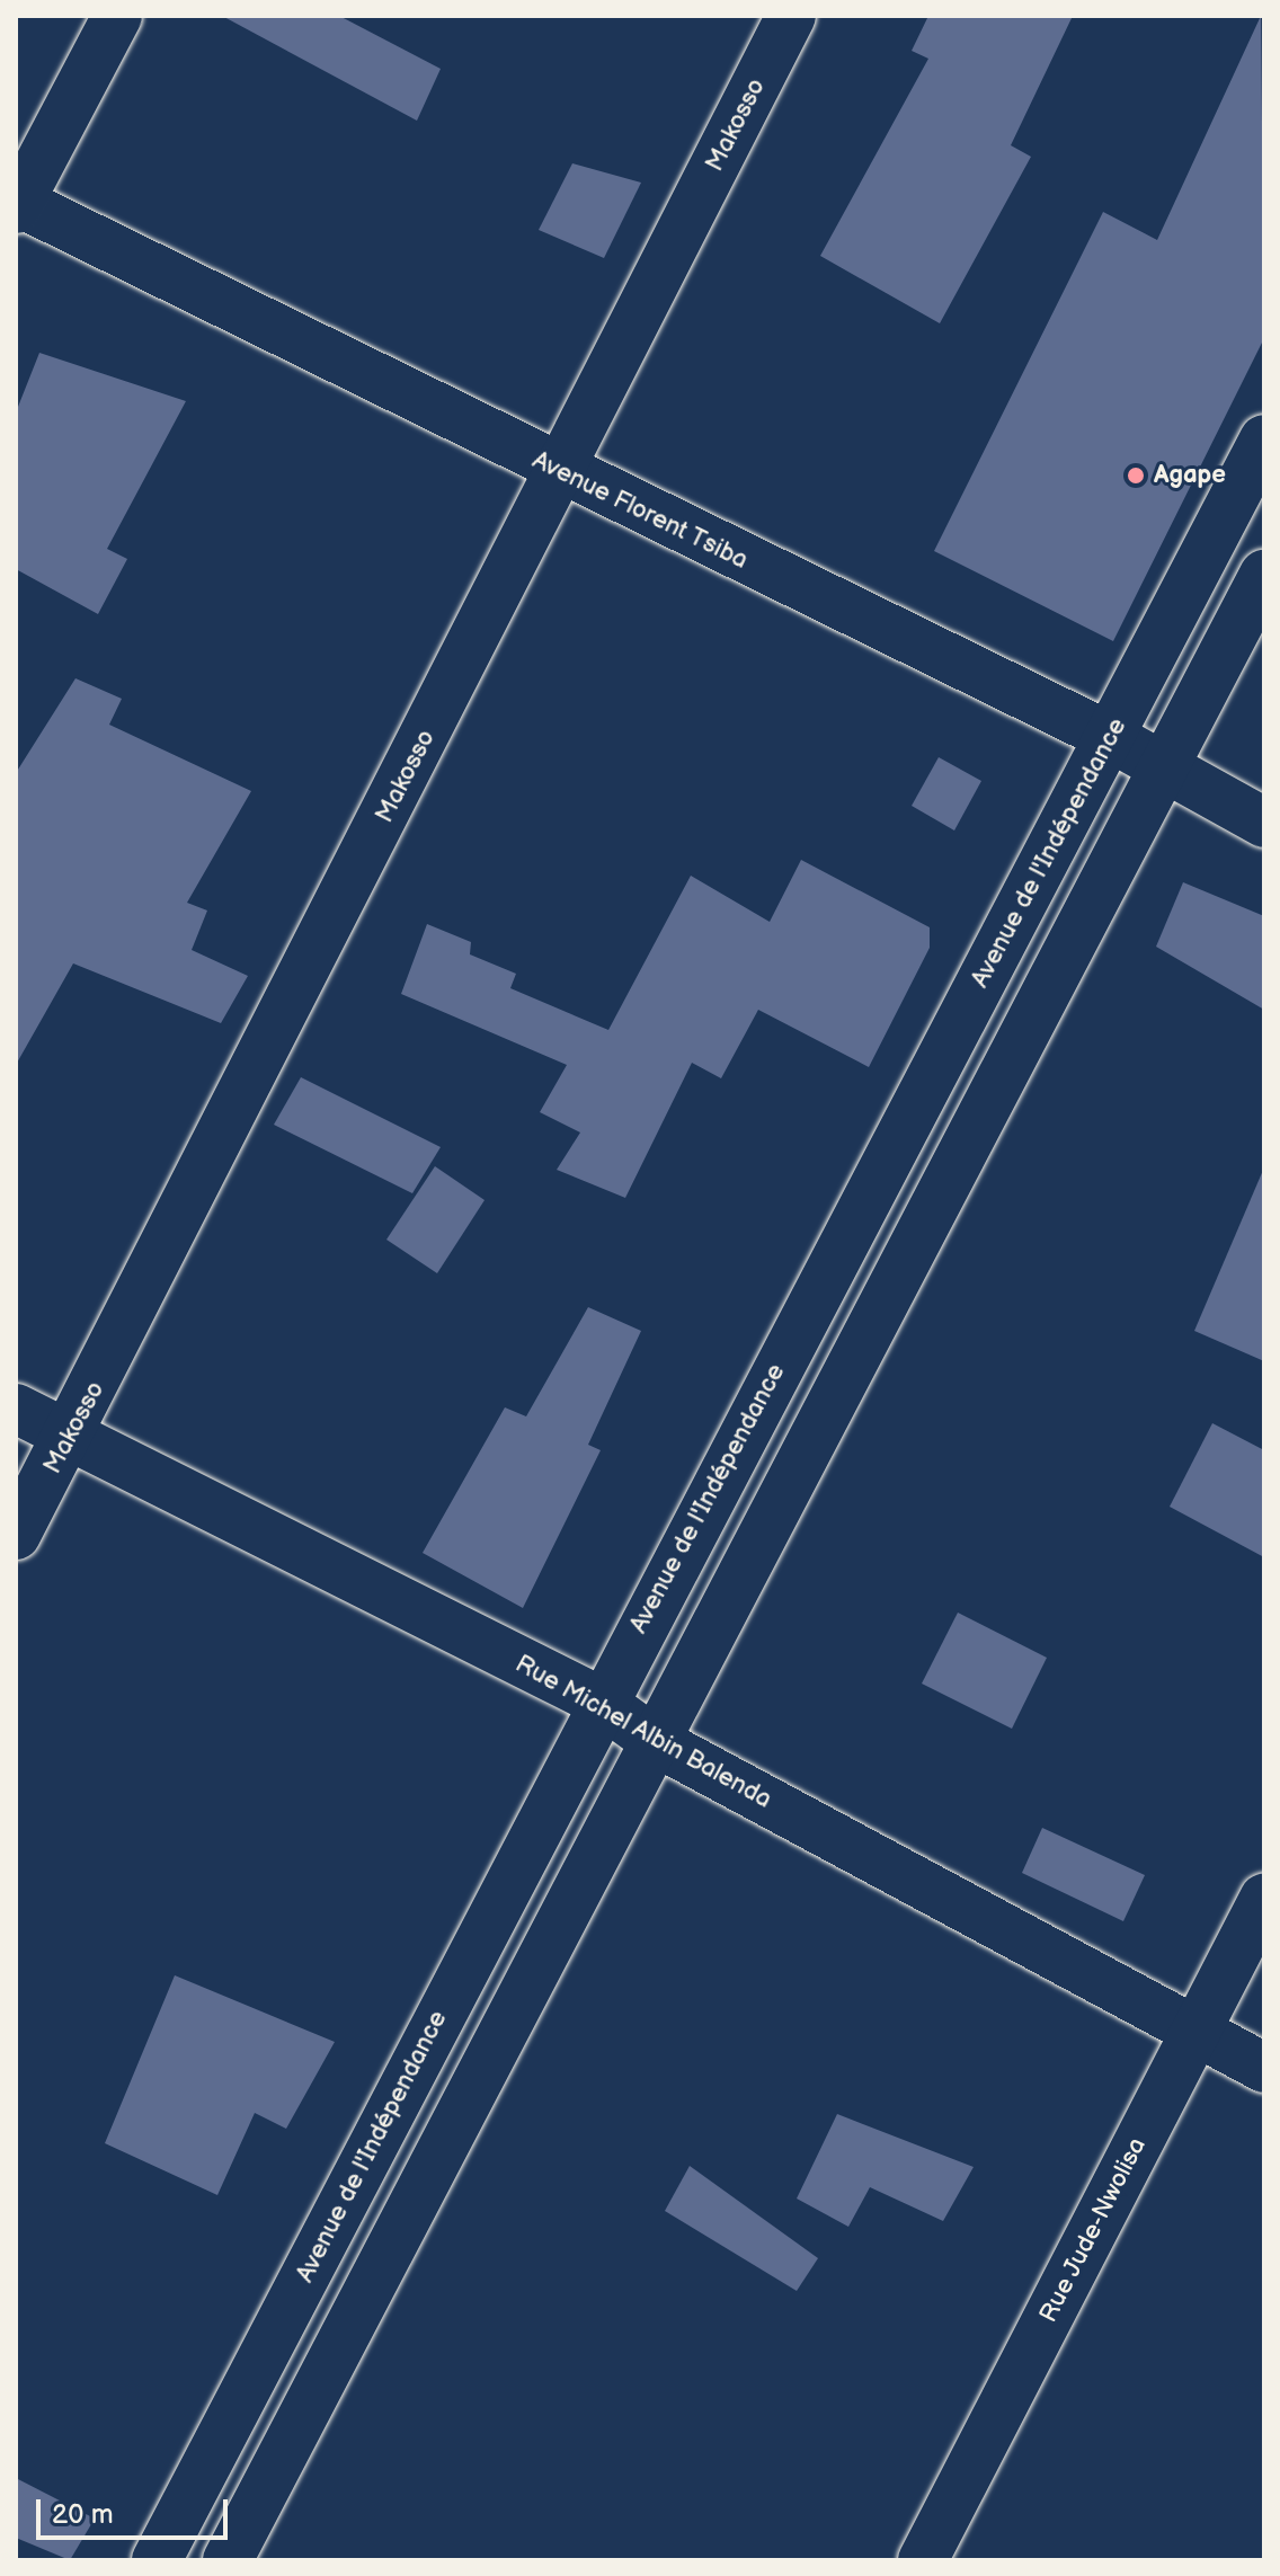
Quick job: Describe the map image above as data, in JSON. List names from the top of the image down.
{
  "streets": {
    "street": [
      "Makosso",
      "Avenue Florent Tsiba",
      "Avenue de l'Indépendance",
      "Rue Michel Albin Balenda",
      "Rue Jude-Nwolisa"
    ]
  },
  "crossings": [
    ["Makosso", "Avenue Florent Tsiba"],
    ["Makosso", "Rue Michel Albin Balenda"],
    ["Avenue Florent Tsiba", "Avenue de l'Indépendance"],
    ["Avenue de l'Indépendance", "Rue Michel Albin Balenda"],
    ["Rue Michel Albin Balenda", "Rue Jude-Nwolisa"]
  ],
  "places": ["Agape"],
  "scale_bar": "20 m"
}
